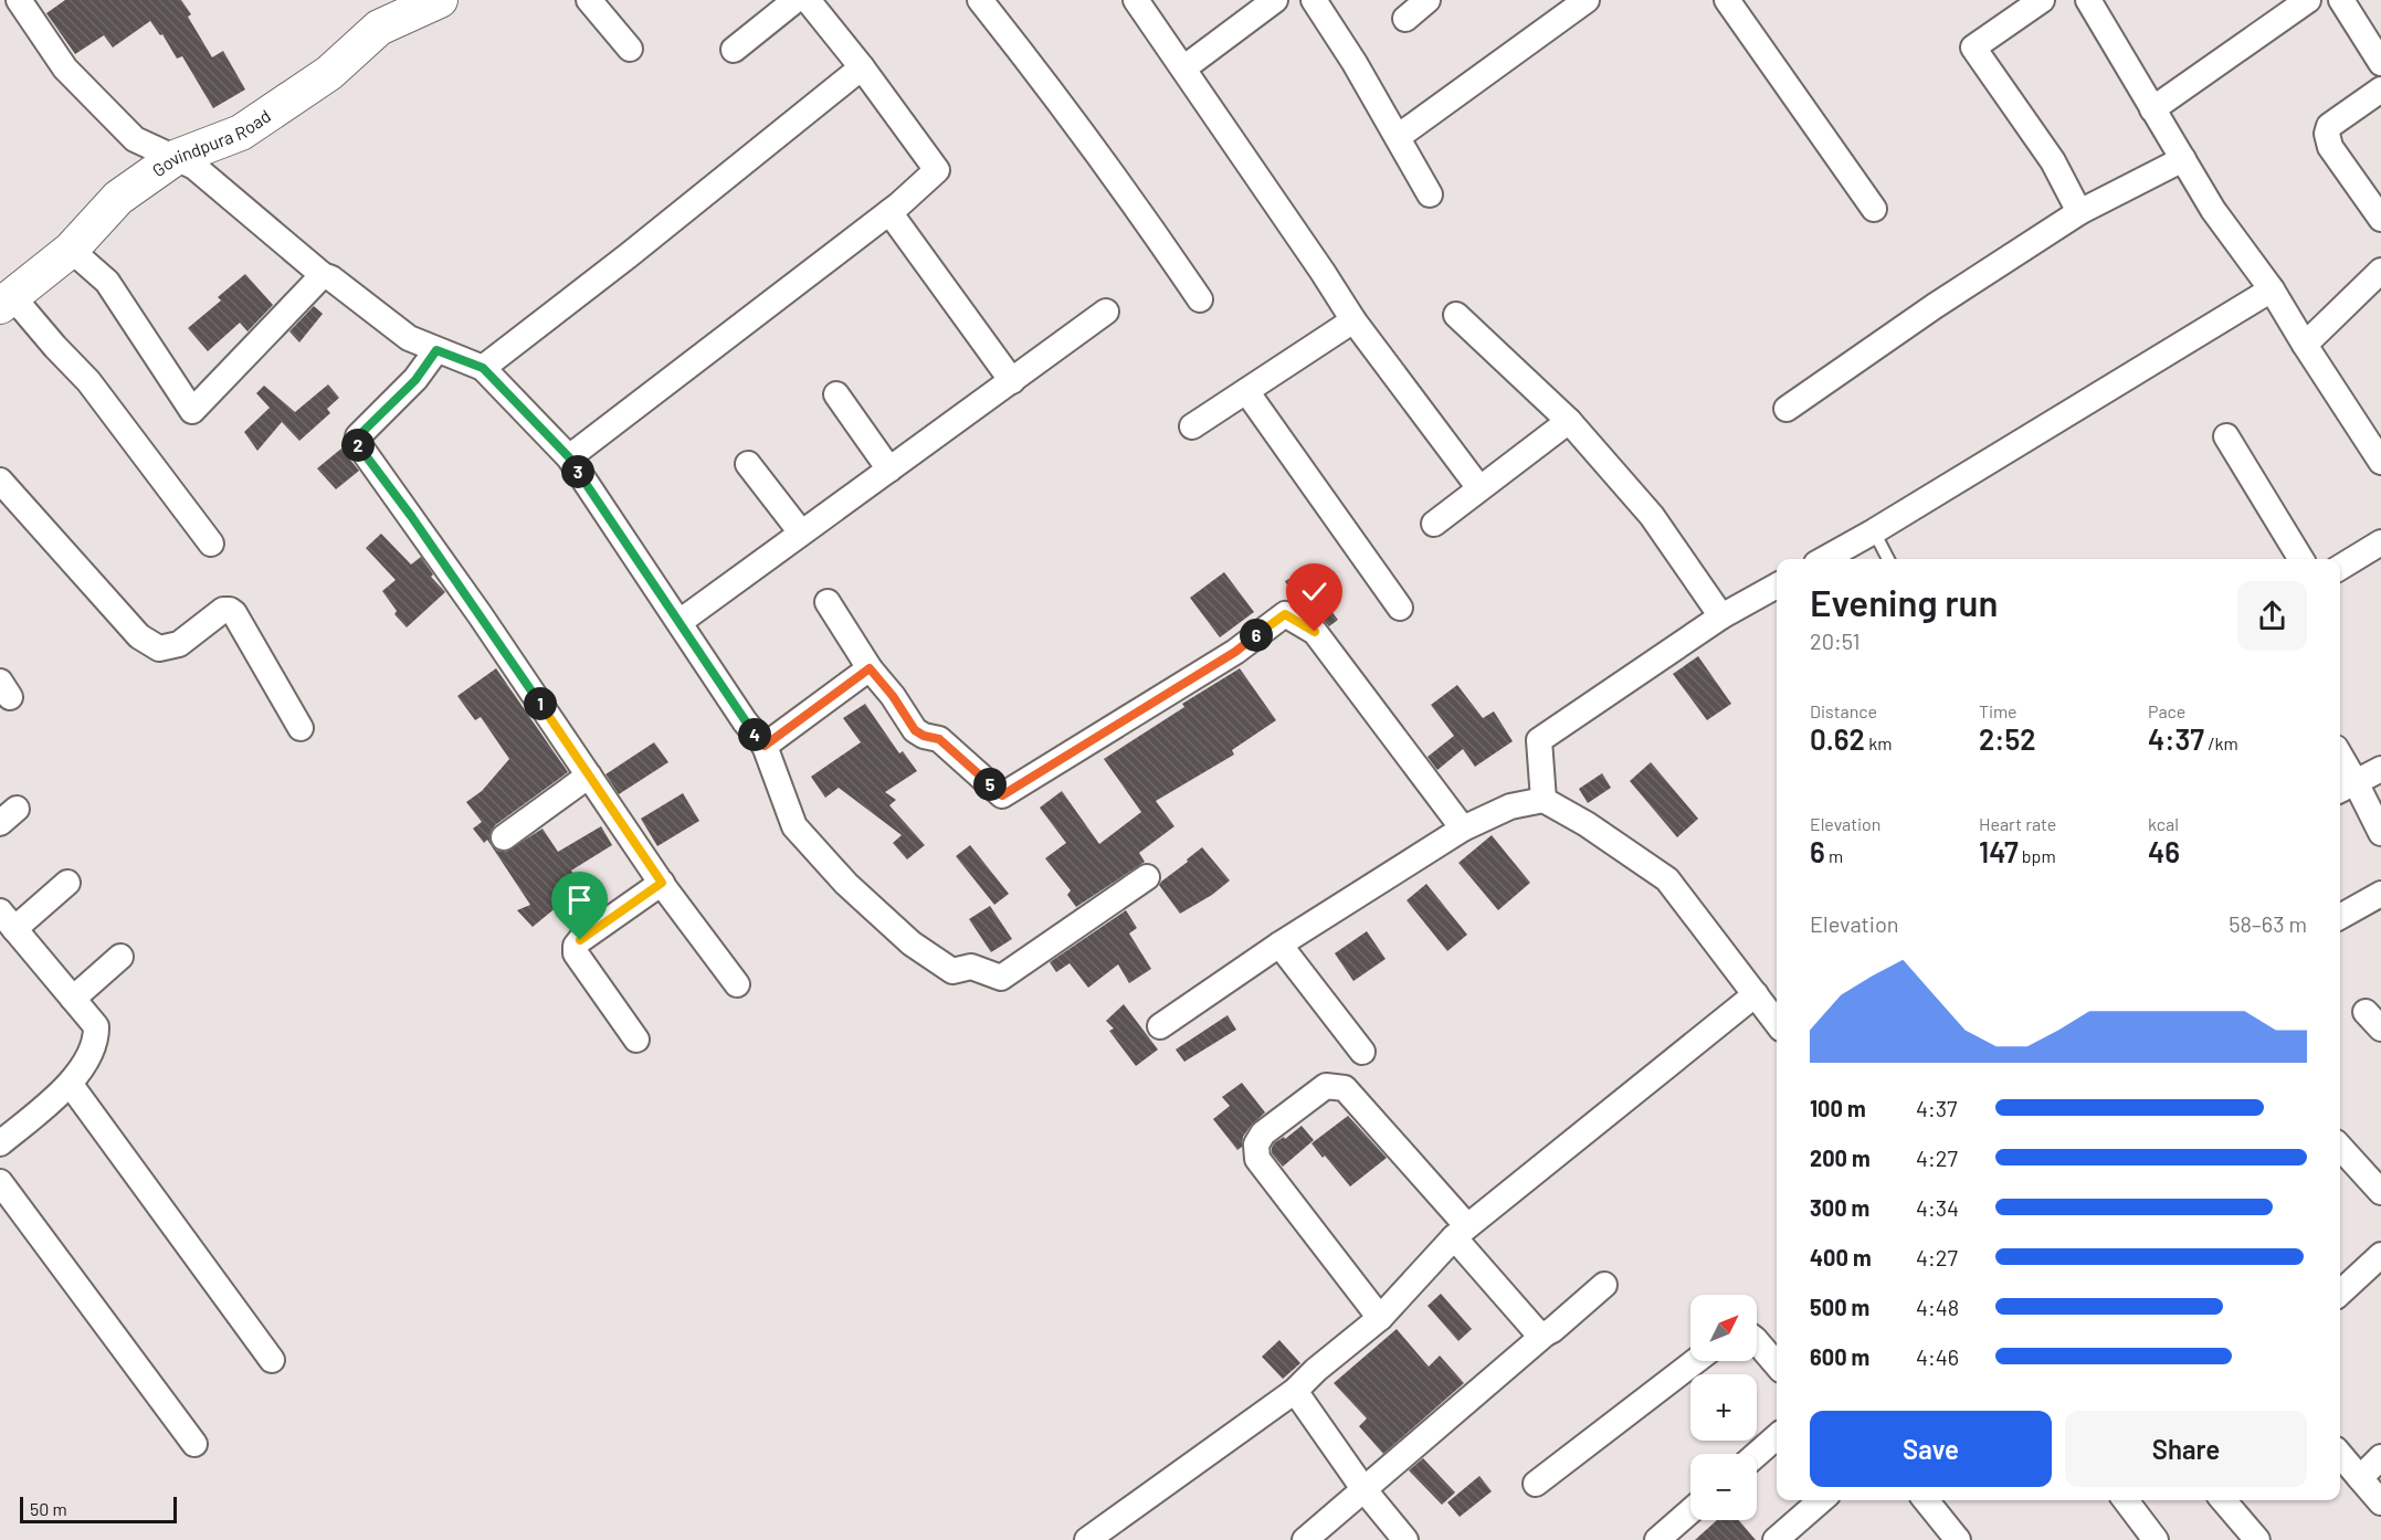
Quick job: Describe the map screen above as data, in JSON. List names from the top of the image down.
{
  "streets": {
    "street": ["Govindpura Road"]
  },
  "scale_bar": "50 m",
  "north": "top right",
  "page": {
    "pins": [
      "2",
      "3",
      "6",
      "1",
      "4",
      "5"
    ],
    "heading": ["Evening run", "20:51"],
    "stats": [
      ["Distance", "0.62 km"],
      ["Time", "2:52"],
      ["Pace", "4:37 /km"],
      ["Elevation", "6 m"],
      ["Heart rate", "147 bpm"],
      ["kcal", "46"]
    ],
    "chart": ["Elevation", "58–63 m"],
    "list": [
      {
        "name": "100 m",
        "note": "4:37"
      },
      {
        "name": "200 m",
        "note": "4:27"
      },
      {
        "name": "300 m",
        "note": "4:34"
      },
      {
        "name": "400 m",
        "note": "4:27"
      },
      {
        "name": "500 m",
        "note": "4:48"
      },
      {
        "name": "600 m",
        "note": "4:46"
      }
    ],
    "map_buttons": ["+", "−"],
    "buttons": ["Save", "Share"],
    "scale": "50 m"
  }
}
